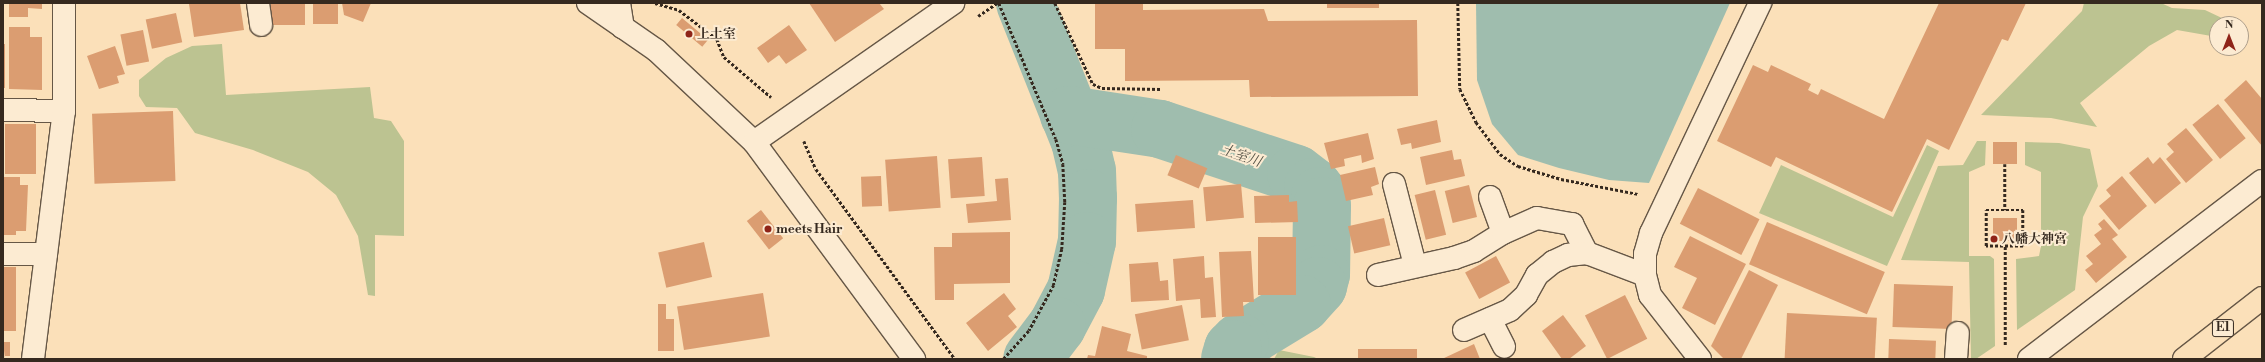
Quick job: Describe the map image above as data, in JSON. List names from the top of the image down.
{
  "streets": {
    "highway": ["E1"]
  },
  "water": ["土室川"],
  "places": ["上土室", "meets Hair", "八幡大神宮"],
  "north": "top"
}
